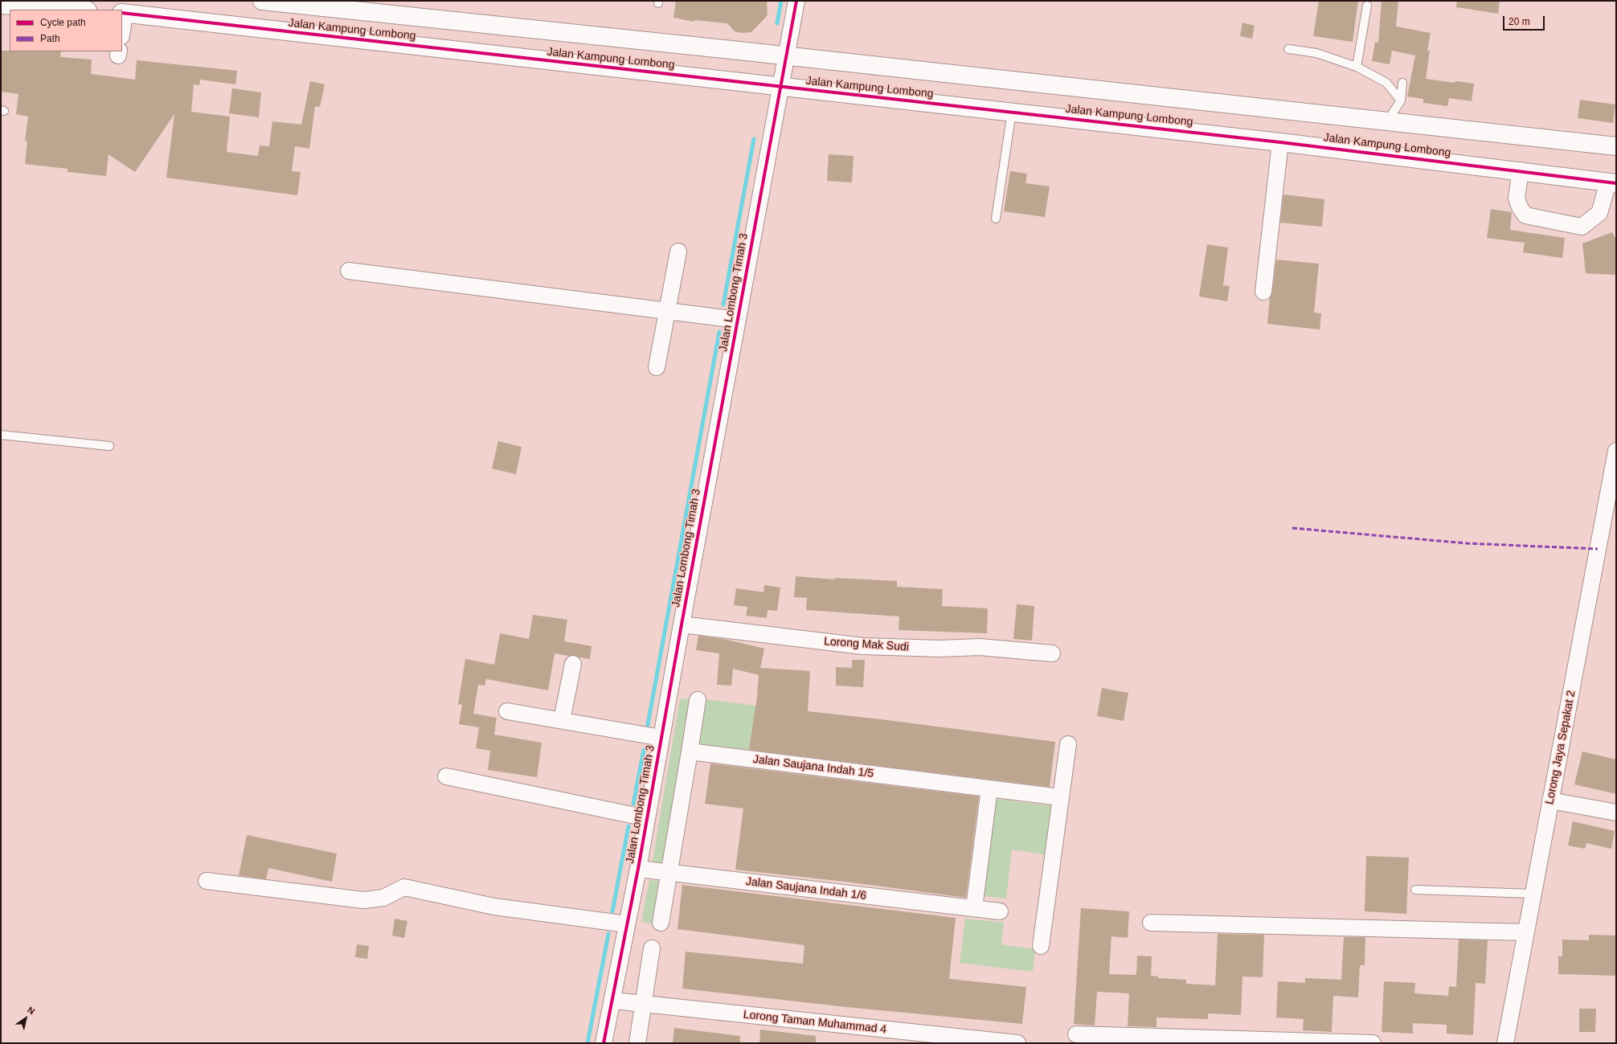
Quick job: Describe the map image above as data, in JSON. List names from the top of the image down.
{
  "streets": {
    "street": [
      "Jalan Kampung Lombong",
      "Jalan Lombong Timah 3",
      "Lorong Mak Sudi",
      "Lorong Jaya Sepakat 2",
      "Jalan Saujana Indah 1/5",
      "Jalan Saujana Indah 1/6",
      "Lorong Taman Muhammad 4"
    ]
  },
  "crossings": [
    ["Jalan Kampung Lombong", "Jalan Lombong Timah 3"],
    ["Jalan Lombong Timah 3", "Lorong Mak Sudi"],
    ["Jalan Lombong Timah 3", "Jalan Saujana Indah 1/6"],
    ["Jalan Lombong Timah 3", "Lorong Taman Muhammad 4"]
  ],
  "legend": ["Cycle path", "Path"],
  "scale_bar": "20 m",
  "north": "top right"
}
